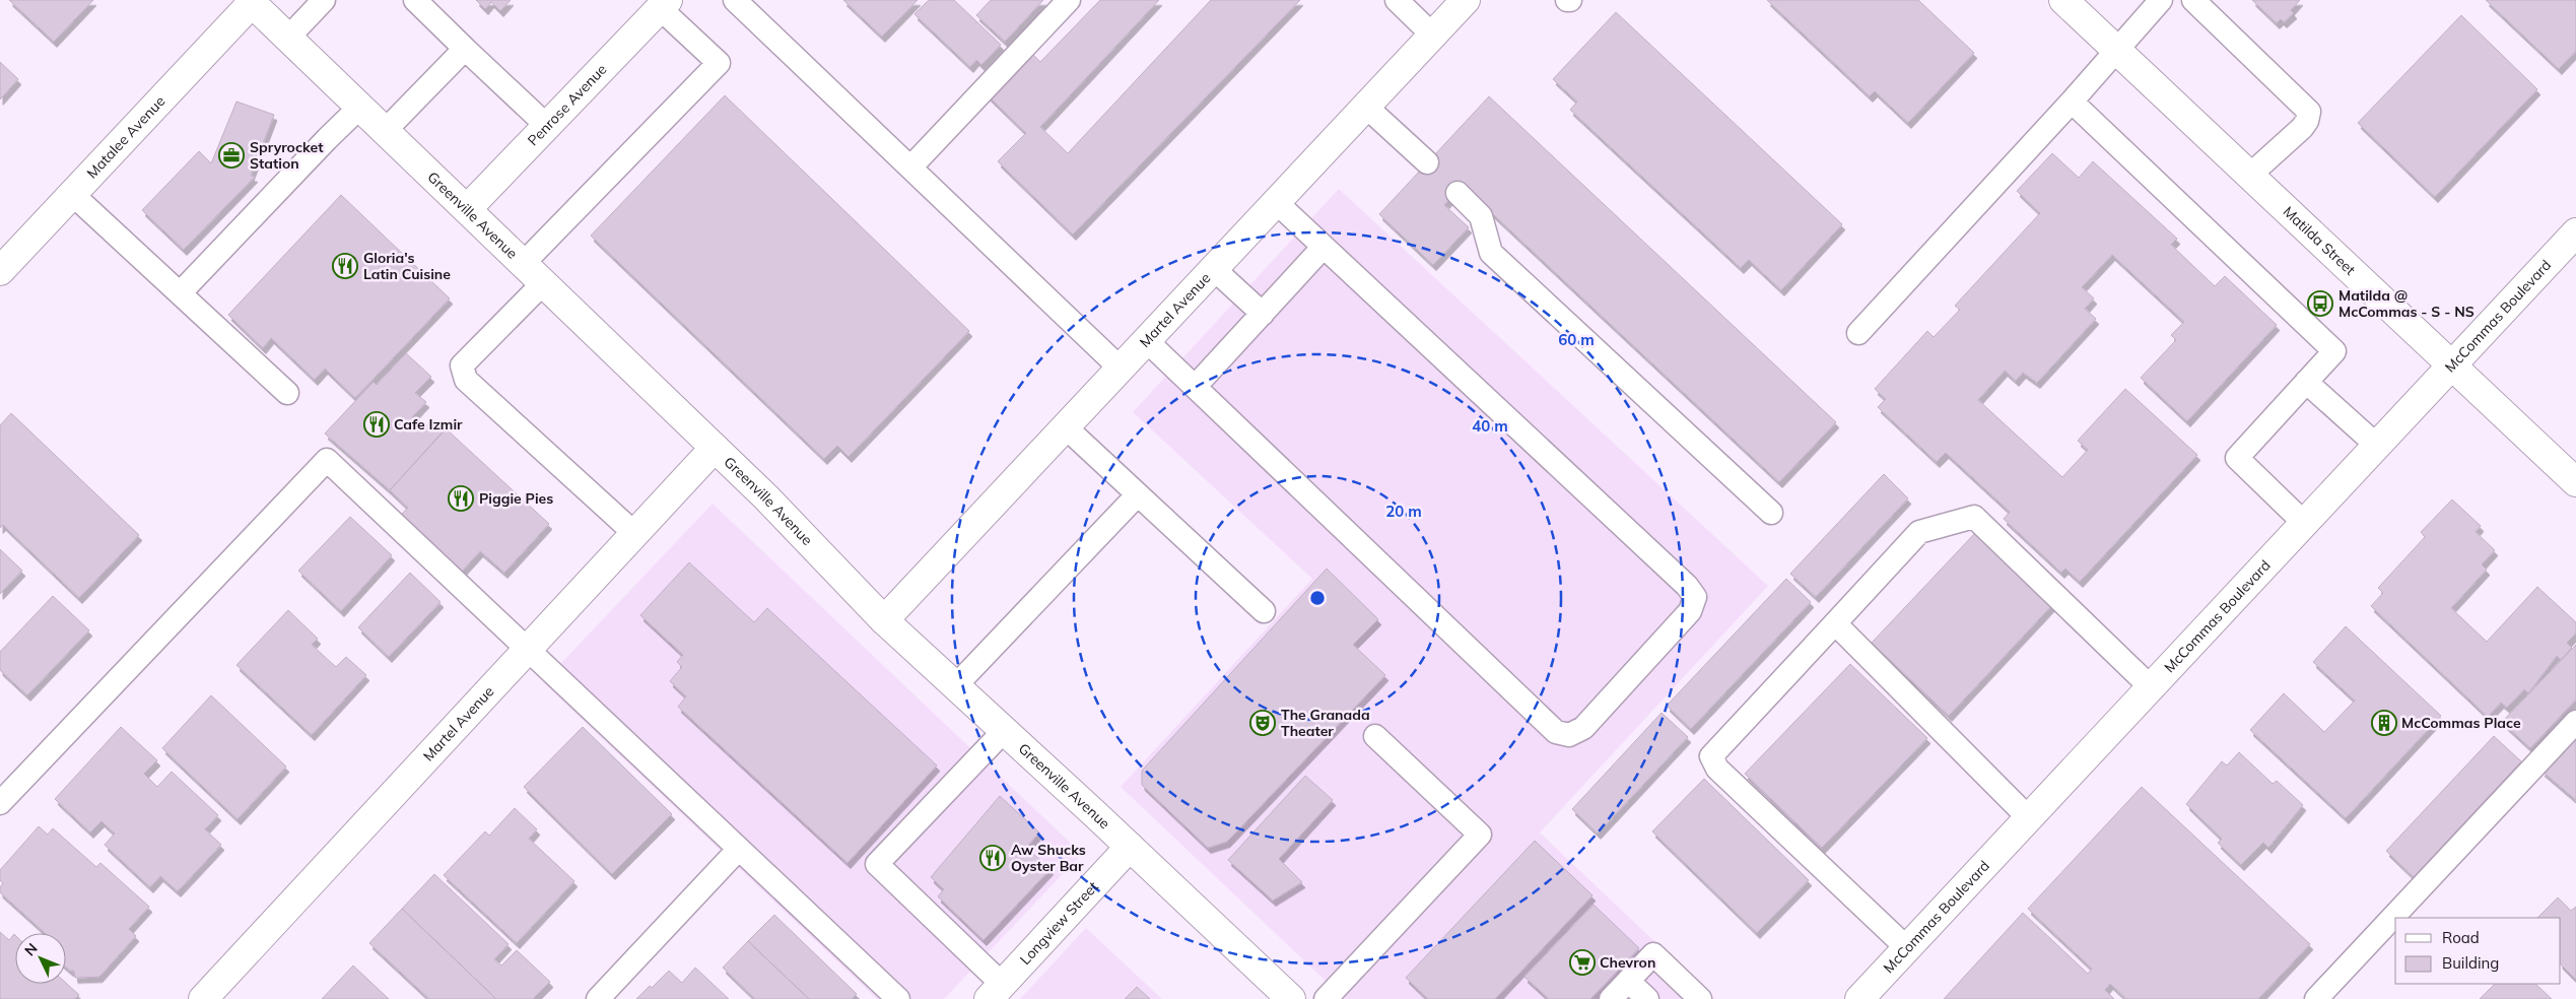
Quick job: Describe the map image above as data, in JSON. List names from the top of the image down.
{
  "streets": {
    "street": [
      "Penrose Avenue",
      "Matalee Avenue",
      "Greenville Avenue",
      "Matilda Street",
      "Martel Avenue",
      "McCommas Boulevard",
      "Longview Street"
    ]
  },
  "crossings": [
    ["Penrose Avenue", "Greenville Avenue"],
    ["Matalee Avenue", "Greenville Avenue"],
    ["Greenville Avenue", "Martel Avenue"],
    ["Greenville Avenue", "Longview Street"],
    ["Matilda Street", "McCommas Boulevard"]
  ],
  "places": {
    "office": ["Spryrocket Station"],
    "restaurant": [
      "Gloria's Latin Cuisine",
      "Cafe Izmir",
      "Piggie Pies",
      "Aw Shucks Oyster Bar"
    ],
    "bus stop": ["Matilda @ McCommas - S - NS"],
    "theatre": ["The Granada Theater"],
    "building": ["McCommas Place"],
    "supermarket": ["Chevron"]
  },
  "legend": ["Road", "Building"],
  "north": "top left",
  "rings": ["60 m", "40 m", "20 m"]
}
